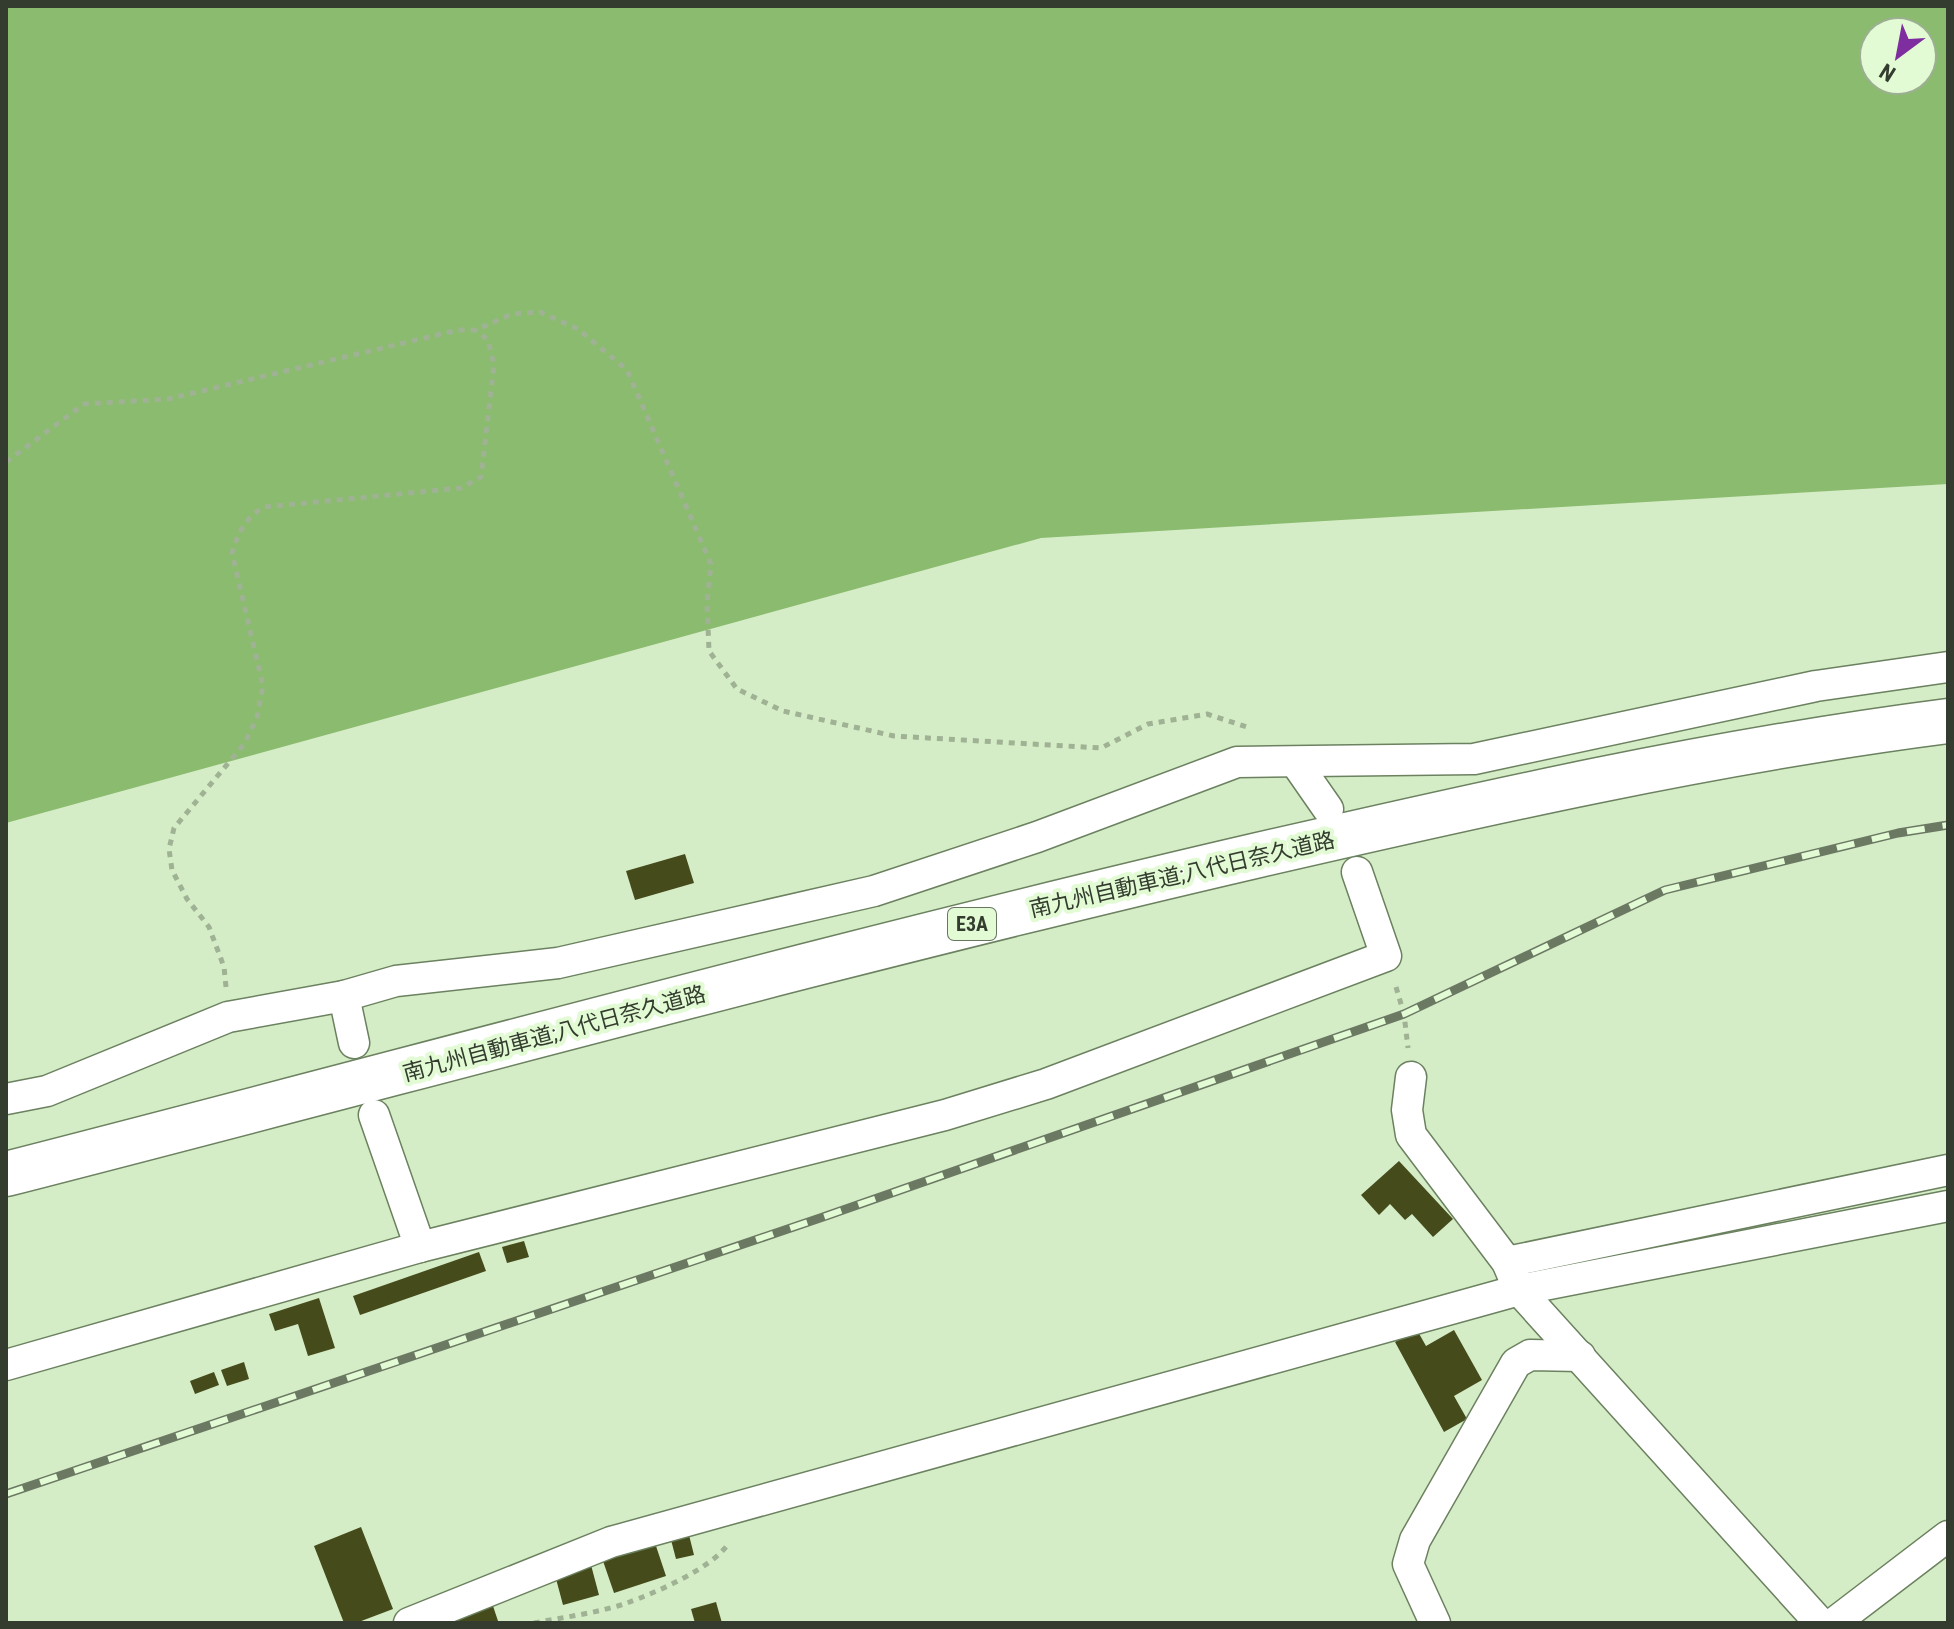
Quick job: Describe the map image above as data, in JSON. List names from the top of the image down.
{
  "streets": {
    "highway": ["南九州自動車道;八代日奈久道路", "E3A"]
  },
  "north": "bottom left"
}
